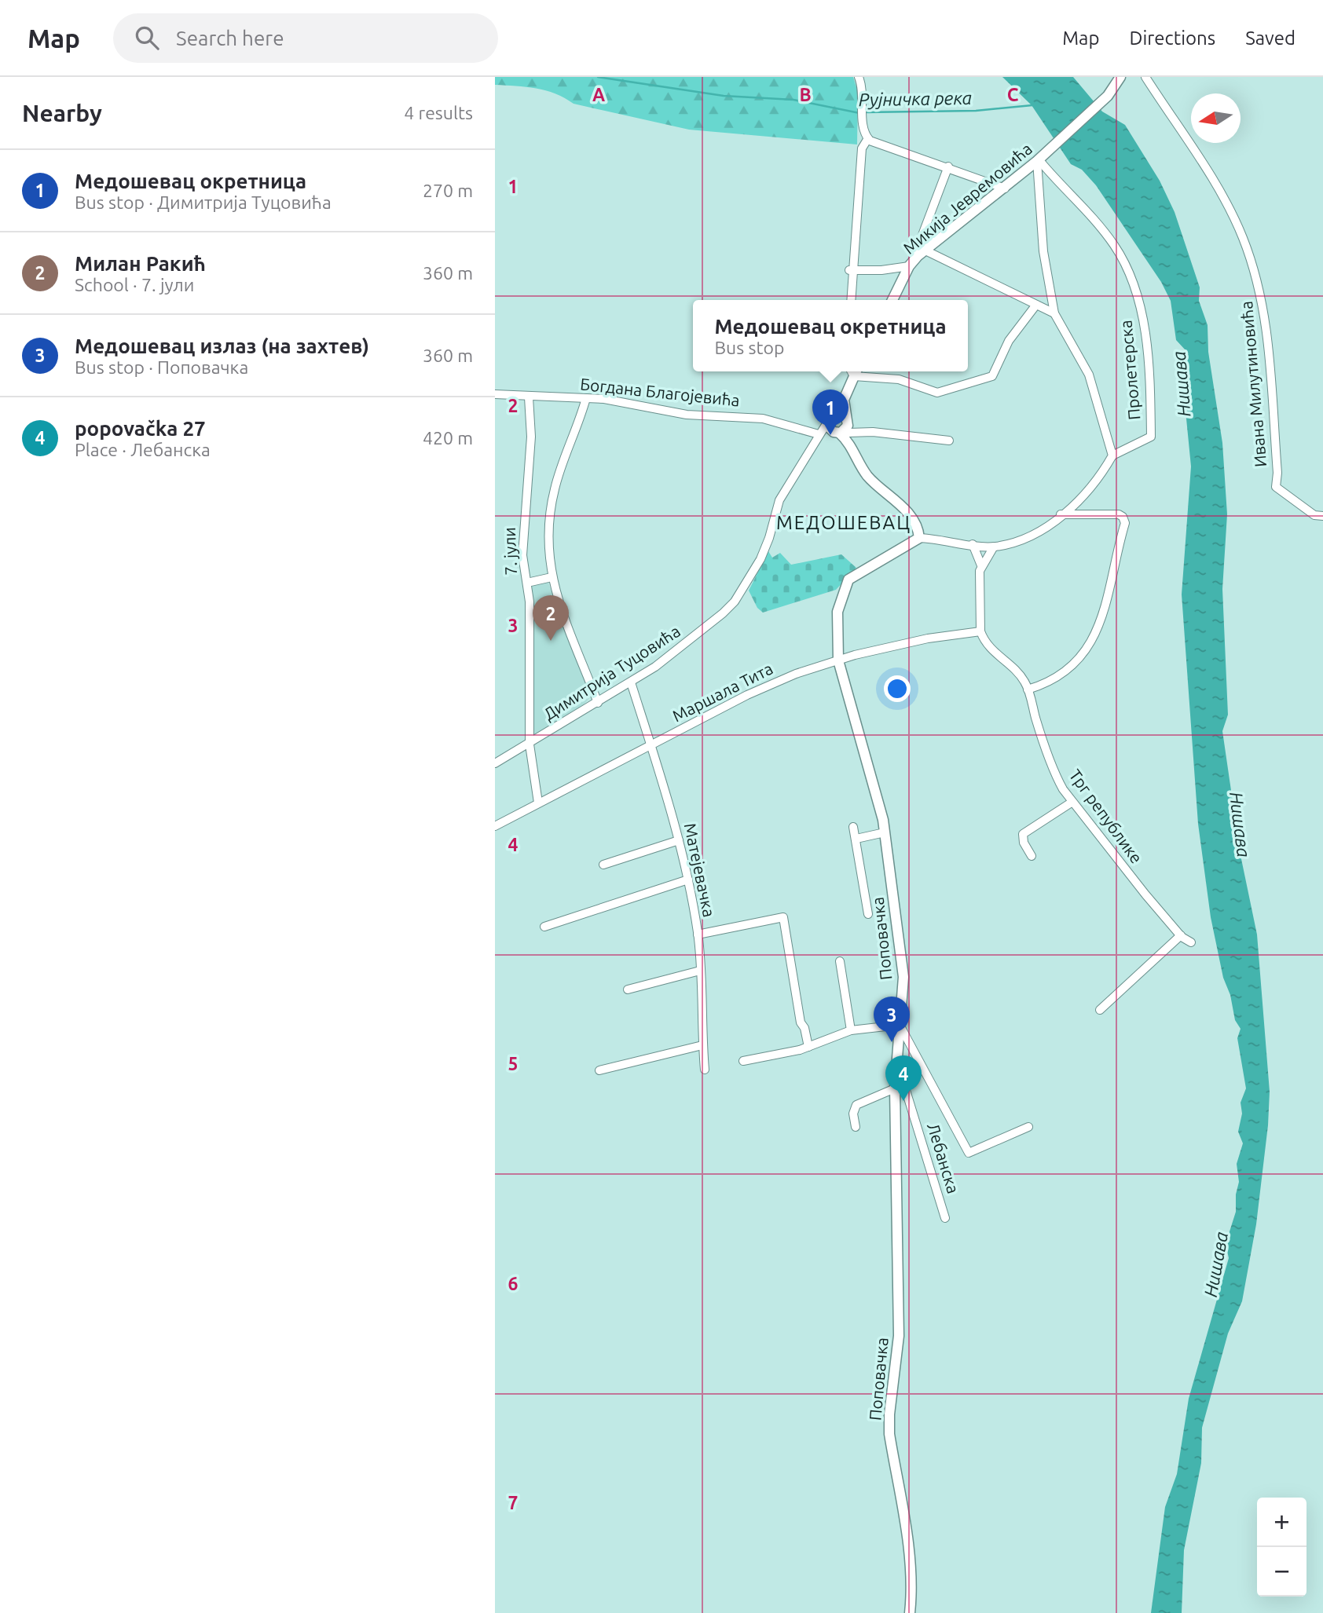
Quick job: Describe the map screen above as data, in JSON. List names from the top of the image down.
{
  "streets": {
    "street": [
      "Микија Јевремовића",
      "Пролетерска",
      "Ивана Милутиновића",
      "Богдана Благојевића",
      "7. јули",
      "Димитрија Туцовића",
      "Маршала Тита",
      "Трг републике",
      "Матејевачка",
      "Поповачка",
      "Лебанска"
    ]
  },
  "crossings": [
    ["Микија Јевремовића", "Пролетерска"],
    ["Богдана Благојевића", "7. јули"],
    ["Богдана Благојевића", "Димитрија Туцовића"],
    ["7. јули", "Димитрија Туцовића"],
    ["7. јули", "Маршала Тита"],
    ["Димитрија Туцовића", "Матејевачка"],
    ["Маршала Тита", "Трг републике"],
    ["Маршала Тита", "Матејевачка"],
    ["Маршала Тита", "Поповачка"],
    ["Поповачка", "Лебанска"]
  ],
  "districts": ["МЕДОШЕВАЦ"],
  "water": ["Рујничка река", "Нишава"],
  "north": "left",
  "page": {
    "header": "Map",
    "search": "Search here",
    "nav": ["Map", "Directions", "Saved"],
    "heading": ["Nearby", "4 results"],
    "list": [
      {
        "mark": "1",
        "name": "Медошевац окретница",
        "note": "Bus stop · Димитрија Туцовића",
        "value": "270 m"
      },
      {
        "mark": "2",
        "name": "Милан Ракић",
        "note": "School · 7. јули",
        "value": "360 m"
      },
      {
        "mark": "3",
        "name": "Медошевац излаз (на захтев)",
        "note": "Bus stop · Поповачка",
        "value": "360 m"
      },
      {
        "mark": "4",
        "name": "popovačka 27",
        "note": "Place · Лебанска",
        "value": "420 m"
      }
    ],
    "popup": ["Медошевац окретница", "Bus stop"],
    "pins": [
      "1",
      "2",
      "3",
      "4"
    ],
    "map_buttons": ["+", "−"]
  },
  "grid": {
    "columns": ["A", "B", "C"],
    "rows": [
      "1",
      "2",
      "3",
      "4",
      "5",
      "6",
      "7"
    ]
  }
}
